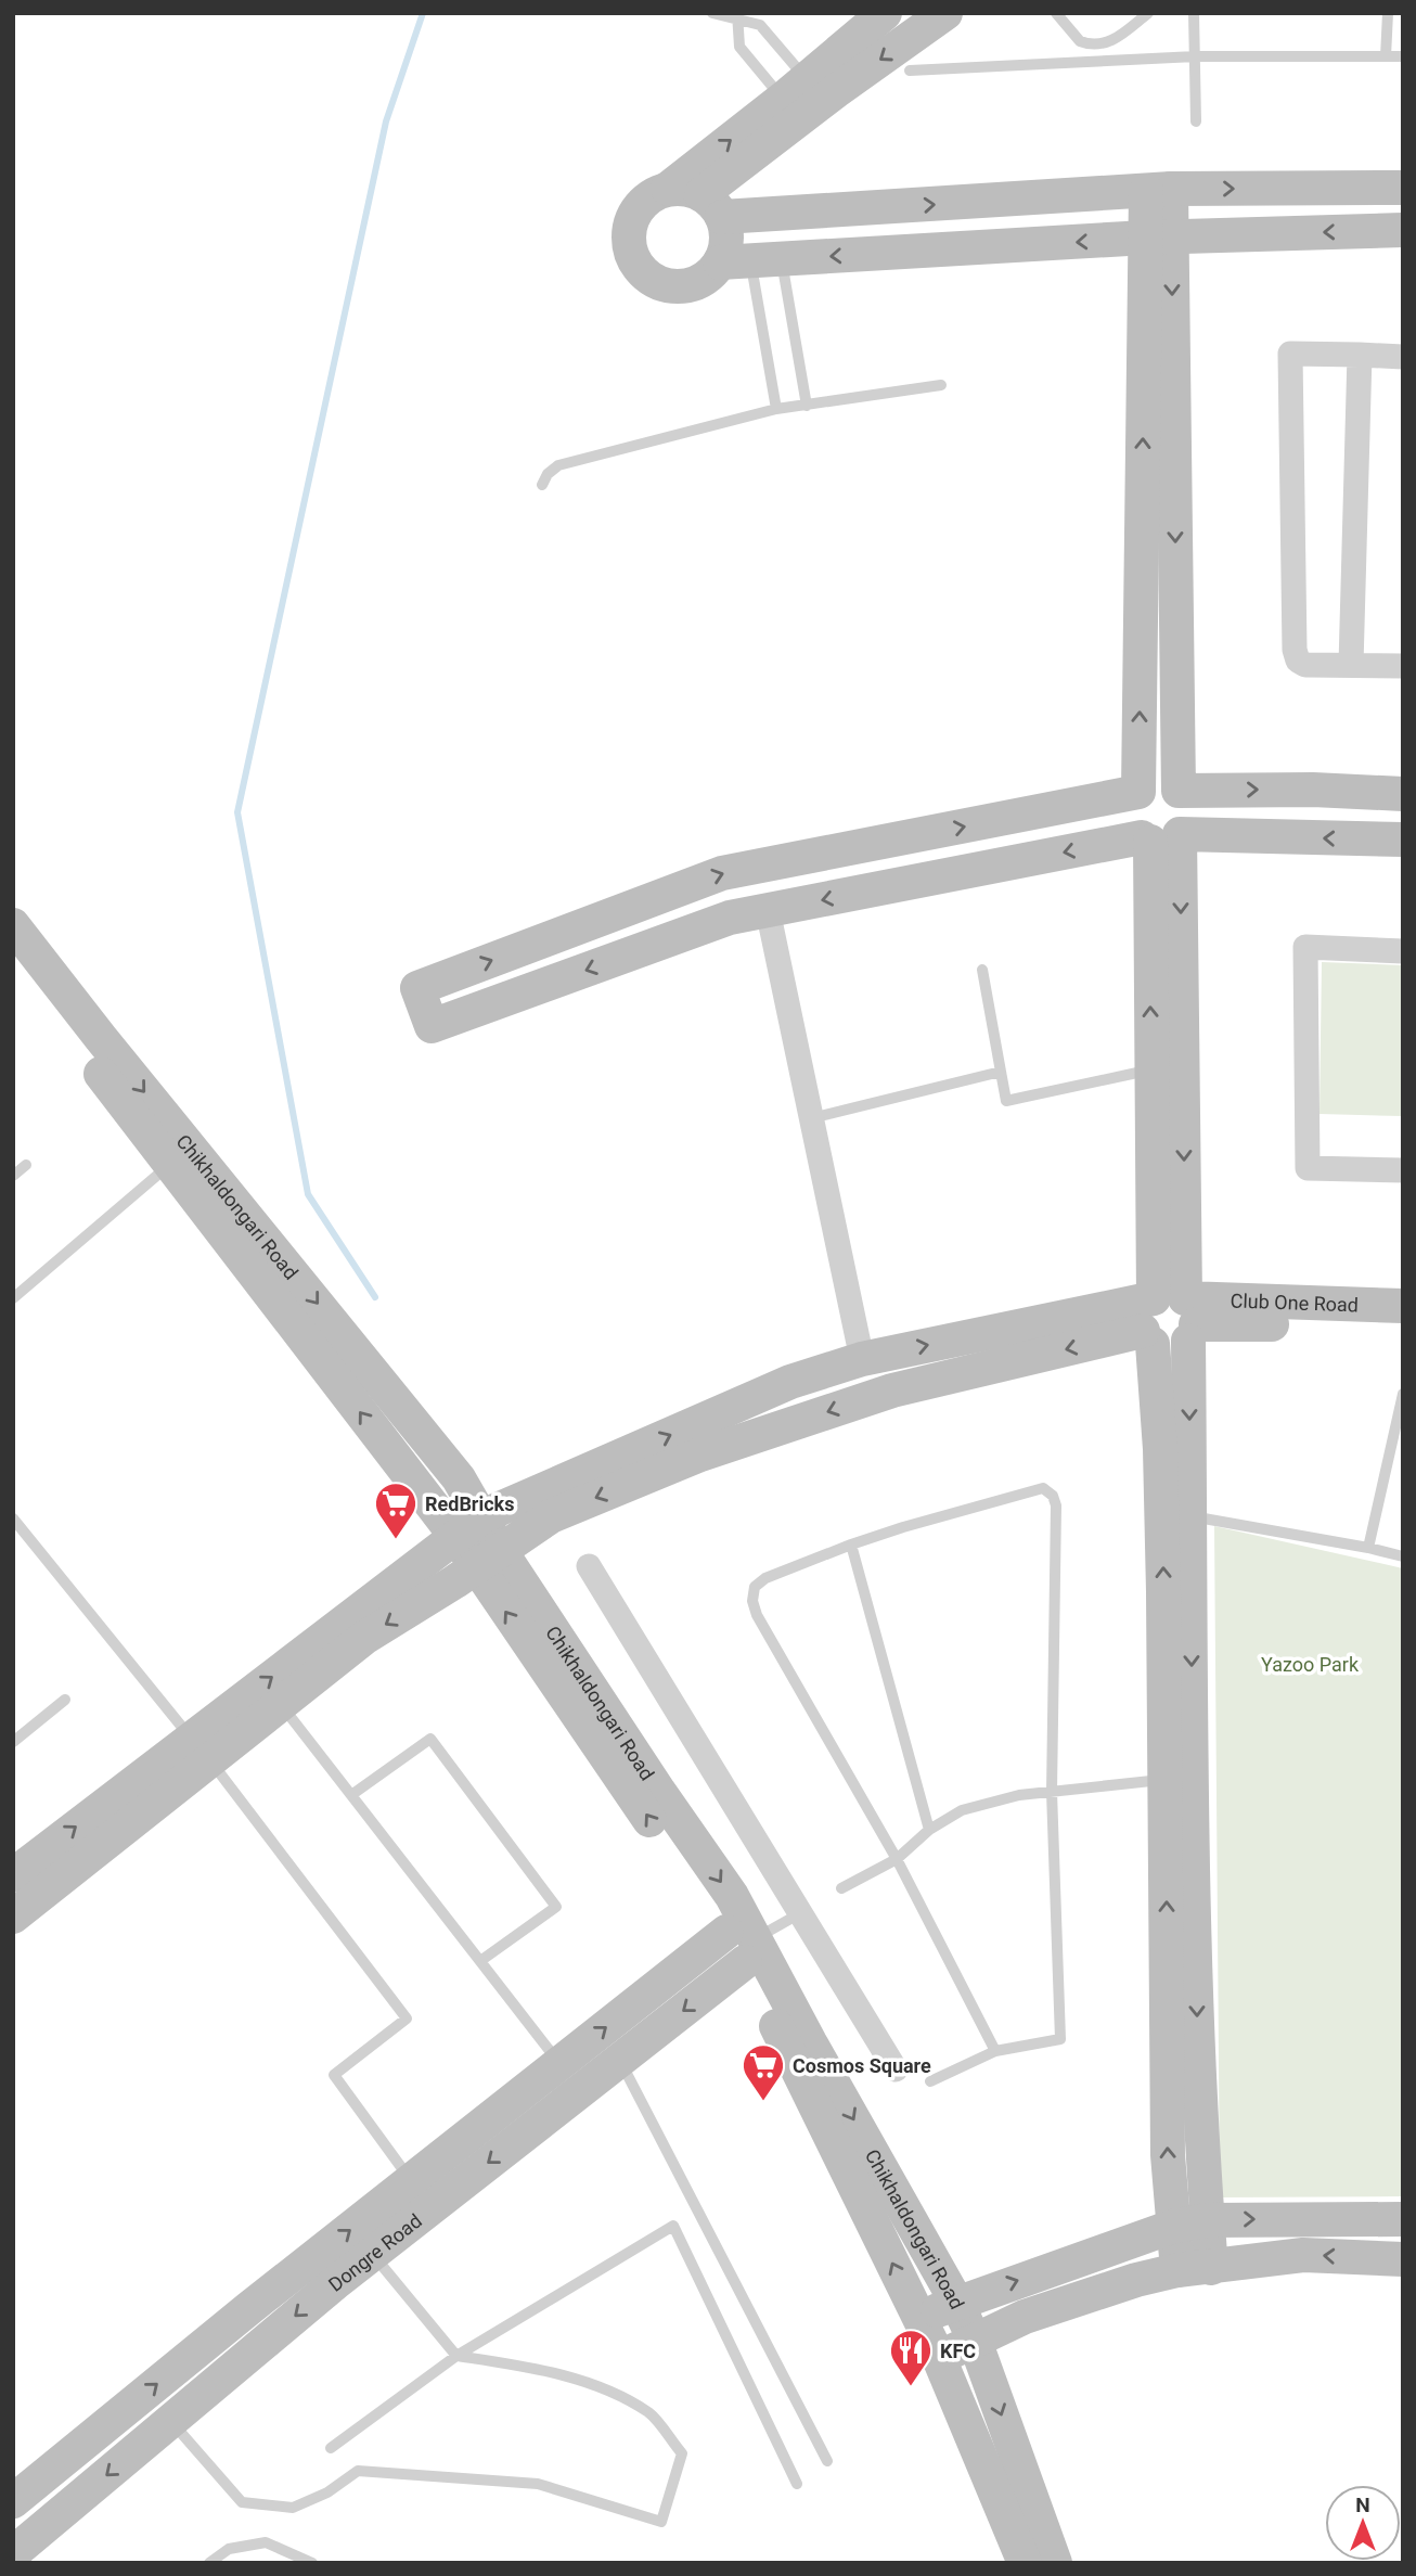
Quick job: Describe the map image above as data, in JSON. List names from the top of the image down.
{
  "streets": {
    "street": ["Chikhaldongari Road", "Club One Road", "Dongre Road"]
  },
  "crossings": [
    ["Chikhaldongari Road", "Club One Road"],
    ["Chikhaldongari Road", "Dongre Road"]
  ],
  "parks": ["Yazoo Park"],
  "places": {
    "supermarket": ["RedBricks", "Cosmos Square"],
    "restaurant": ["KFC"]
  },
  "north": "top"
}
